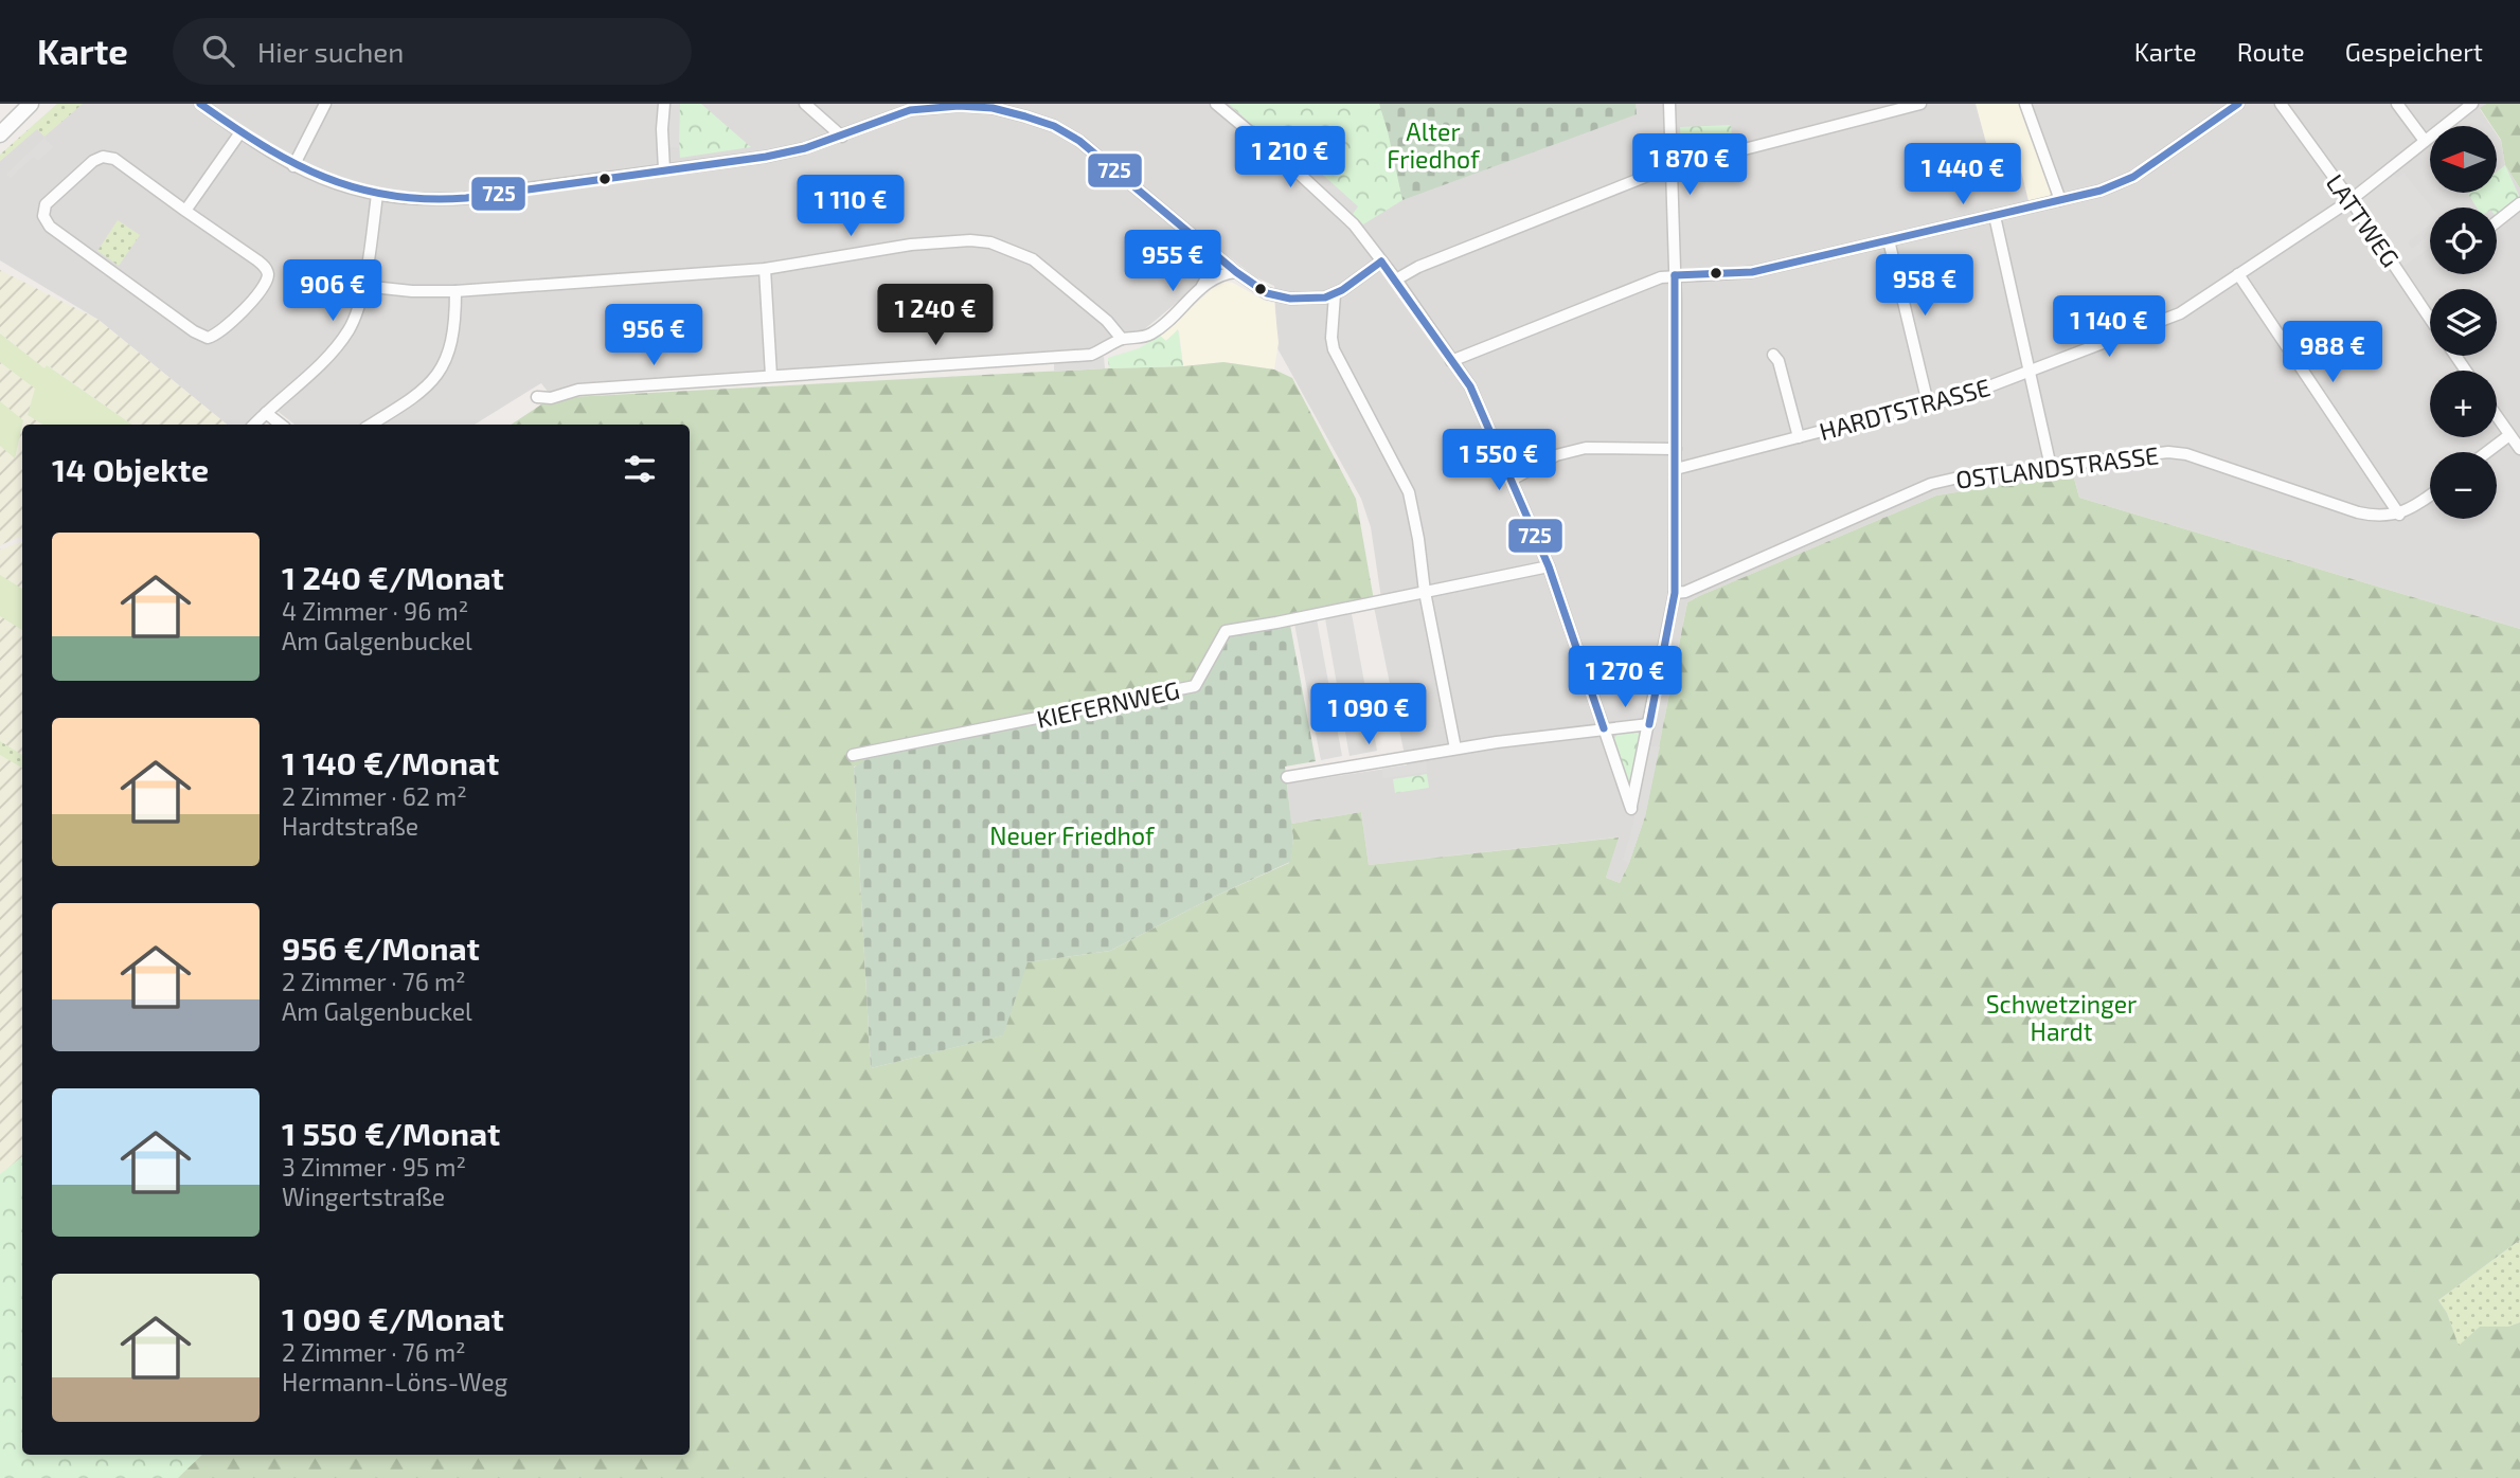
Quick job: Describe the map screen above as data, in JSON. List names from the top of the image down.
{
  "streets": {
    "street": [
      "LATTWEG",
      "HARDTSTRASSE",
      "OSTLANDSTRASSE",
      "KIEFERNWEG"
    ]
  },
  "crossings": [
    ["LATTWEG", "HARDTSTRASSE"]
  ],
  "parks": ["Alter Friedhof", "Neuer Friedhof", "Schwetzinger Hardt"],
  "lines": ["transit line 725"],
  "north": "left",
  "page": {
    "header": "Karte",
    "search": "Hier suchen",
    "nav": ["Karte", "Route", "Gespeichert"],
    "map_buttons": ["+", "−"],
    "price": [
      "1 210 €",
      "1 870 €",
      "1 440 €",
      "1 110 €",
      "955 €",
      "958 €",
      "906 €",
      "1 240 €",
      "1 140 €",
      "956 €",
      "988 €",
      "1 550 €",
      "1 270 €",
      "1 090 €"
    ],
    "heading": "14 Objekte",
    "list": [
      {
        "name": "1 240 €/Monat",
        "note": "4 Zimmer · 96 m² · Am Galgenbuckel"
      },
      {
        "name": "1 140 €/Monat",
        "note": "2 Zimmer · 62 m² · Hardtstraße"
      },
      {
        "name": "956 €/Monat",
        "note": "2 Zimmer · 76 m² · Am Galgenbuckel"
      },
      {
        "name": "1 550 €/Monat",
        "note": "3 Zimmer · 95 m² · Wingertstraße"
      },
      {
        "name": "1 090 €/Monat",
        "note": "2 Zimmer · 76 m² · Hermann-Löns-Weg"
      }
    ]
  }
}
